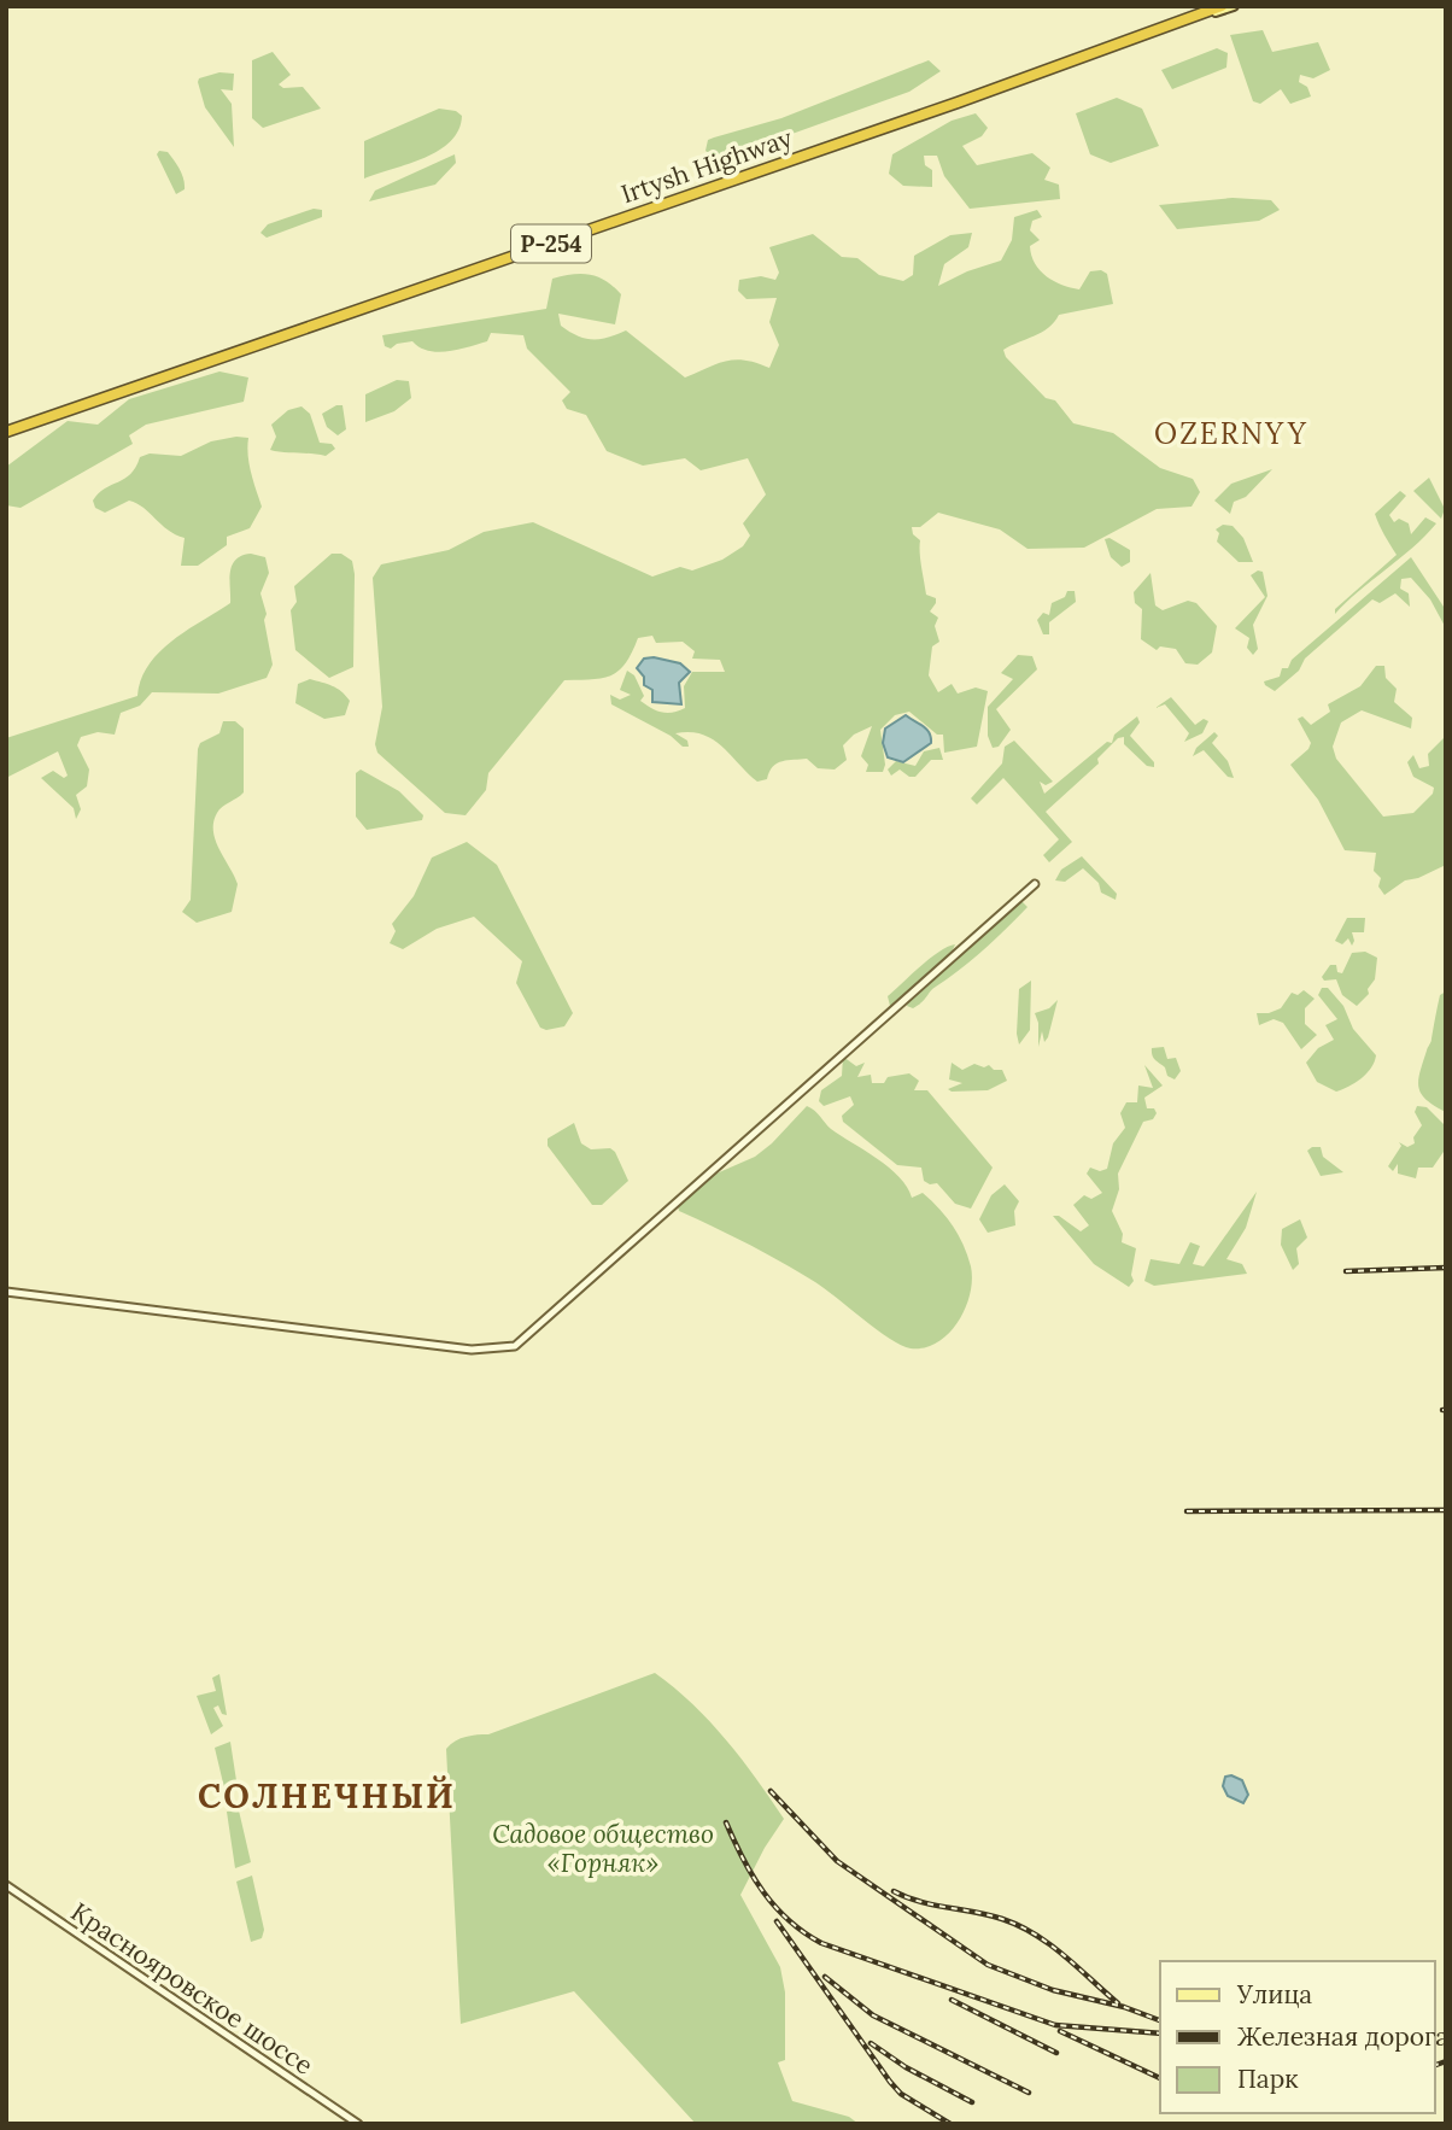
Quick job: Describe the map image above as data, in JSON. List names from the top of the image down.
{
  "streets": {
    "highway": ["Irtysh Highway", "Р-254"],
    "street": ["Краснояровское шоссе"]
  },
  "districts": ["OZERNYY", "СОЛНЕЧНЫЙ"],
  "parks": ["Садовое общество «Горняк»"],
  "legend": ["Улица", "Железная дорога", "Парк"]
}
